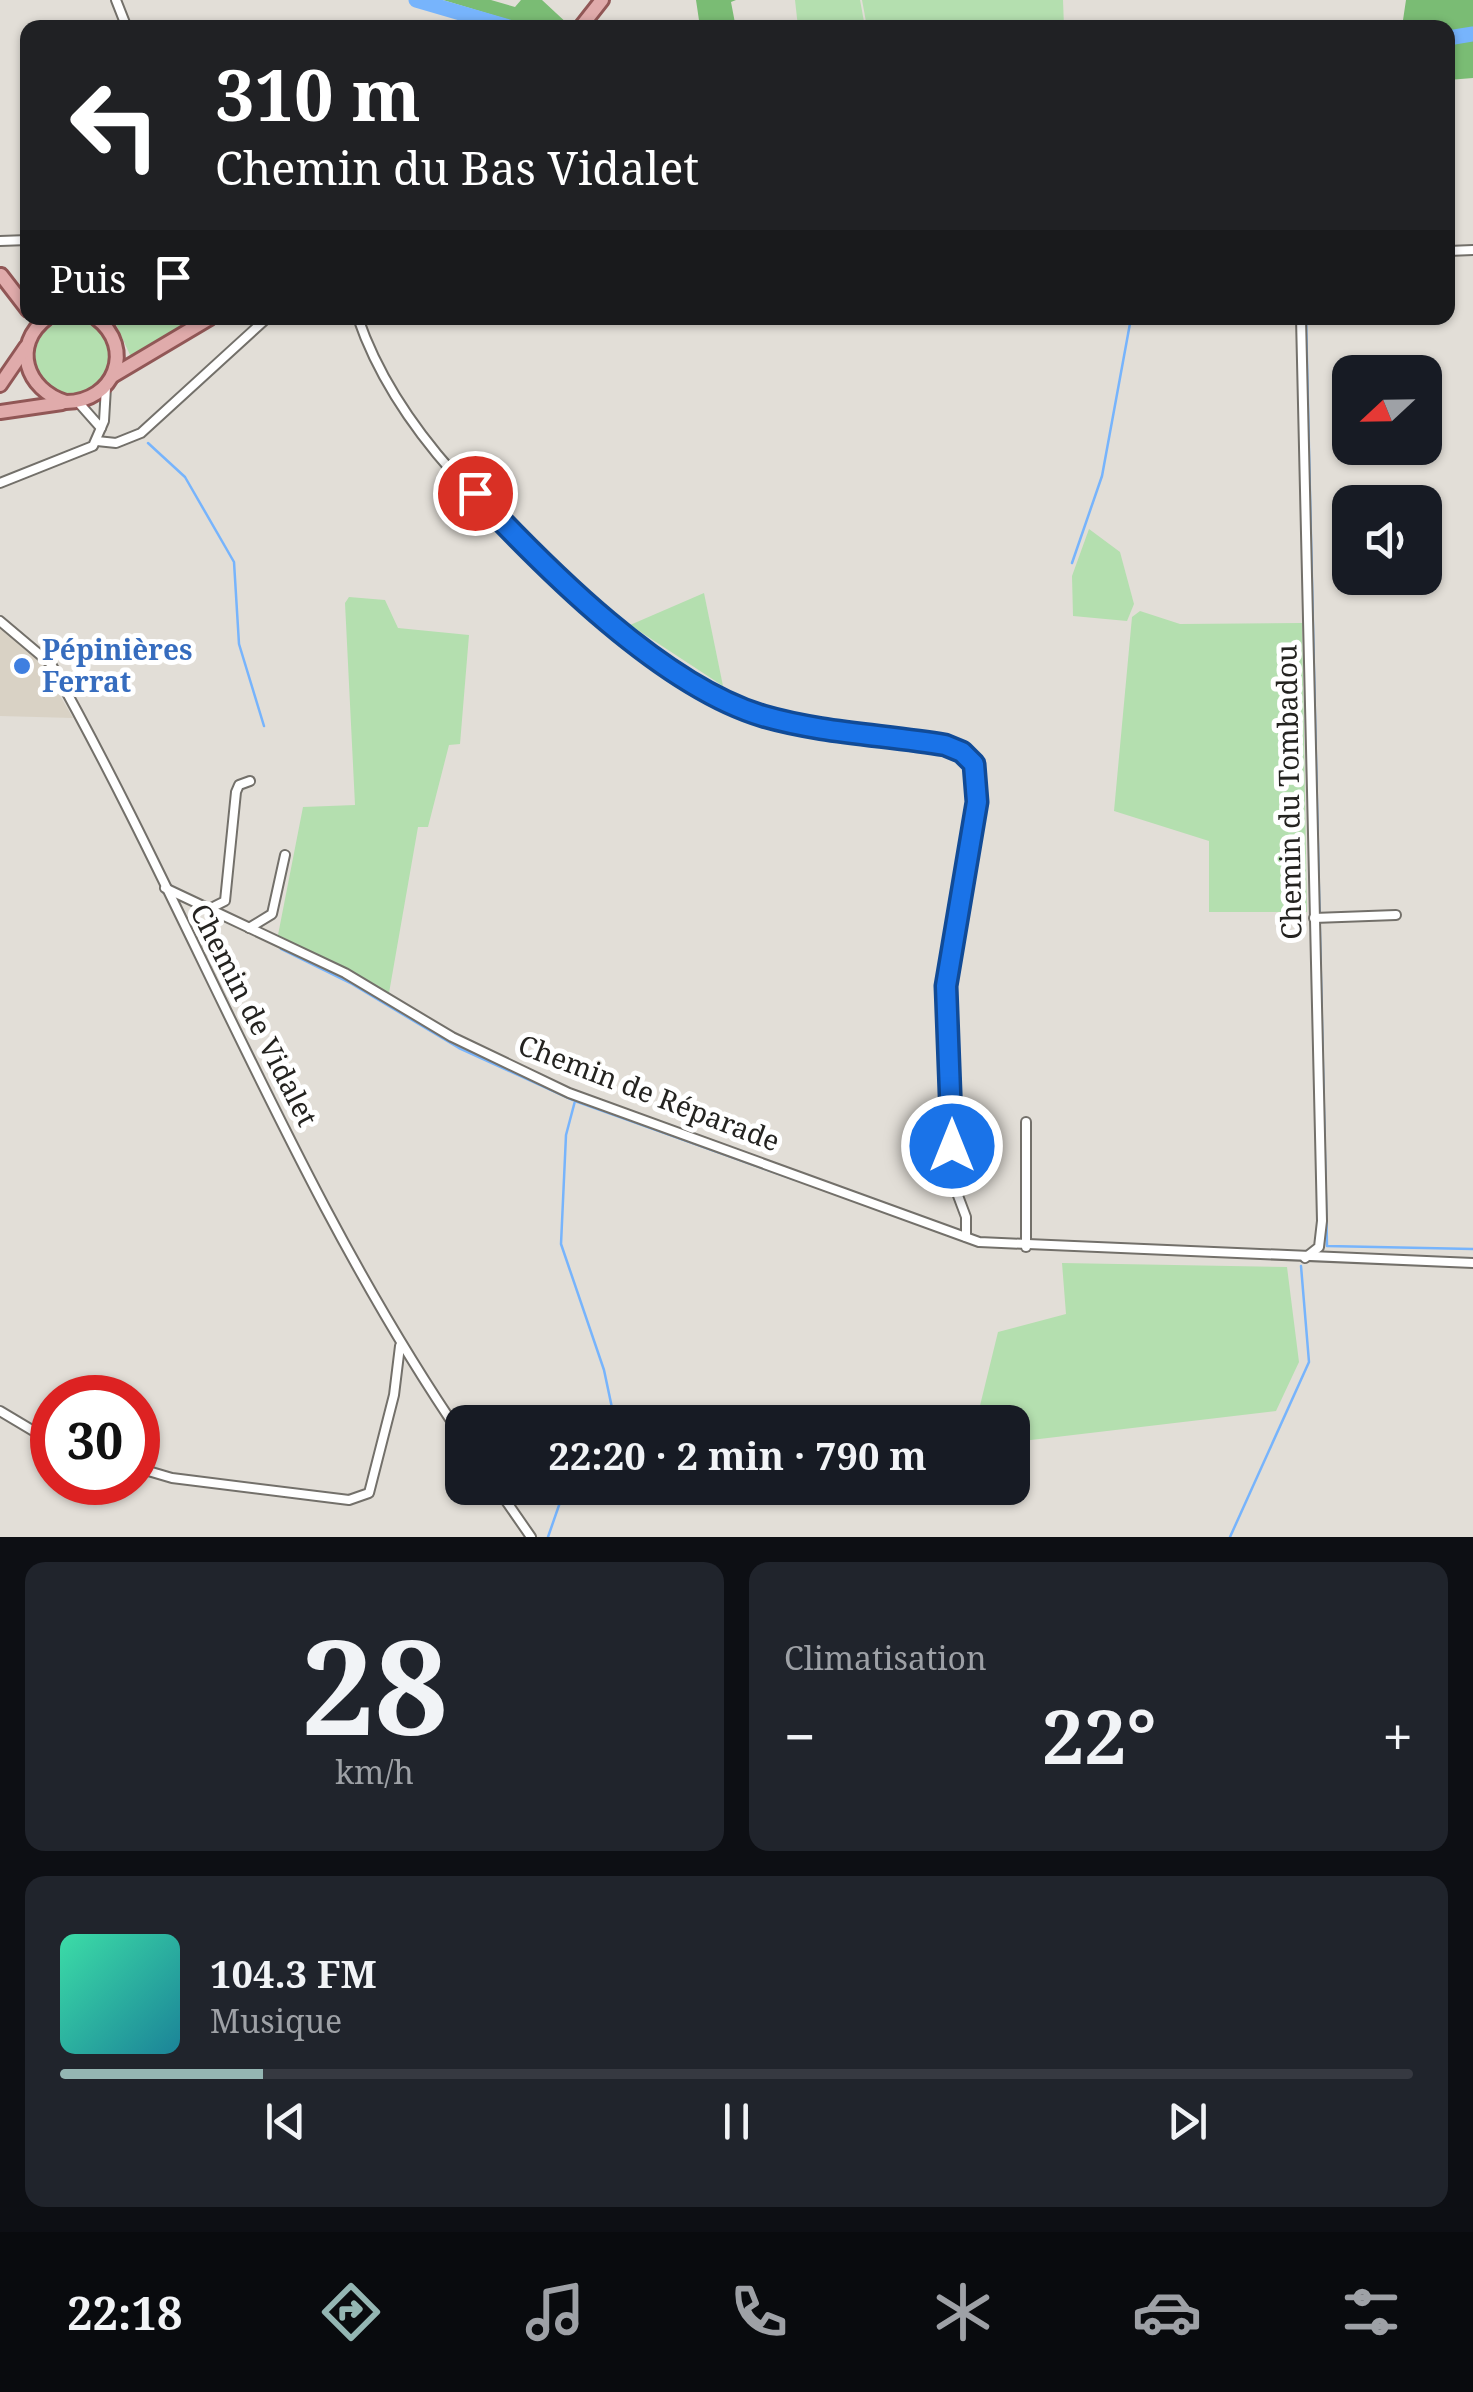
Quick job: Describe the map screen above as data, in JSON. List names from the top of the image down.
{
  "streets": {
    "street": ["Chemin du Tombadou", "Chemin de Vidalet", "Chemin de Réparade"]
  },
  "crossings": [
    ["Chemin du Tombadou", "Chemin de Réparade"],
    ["Chemin de Vidalet", "Chemin de Réparade"]
  ],
  "places": ["Pépinières Ferrat"],
  "north": "left",
  "page": {
    "turn": ["310 m", "Chemin du Bas Vidalet"],
    "then": "Puis",
    "limit": "30",
    "trip": "22:20 · 2 min · 790 m",
    "tile": [
      ["28", "km/h"],
      "Climatisation"
    ],
    "heat": ["−", "22°", "+"],
    "song": ["104.3 FM", "Musique"],
    "tabs": "22:18"
  }
}
